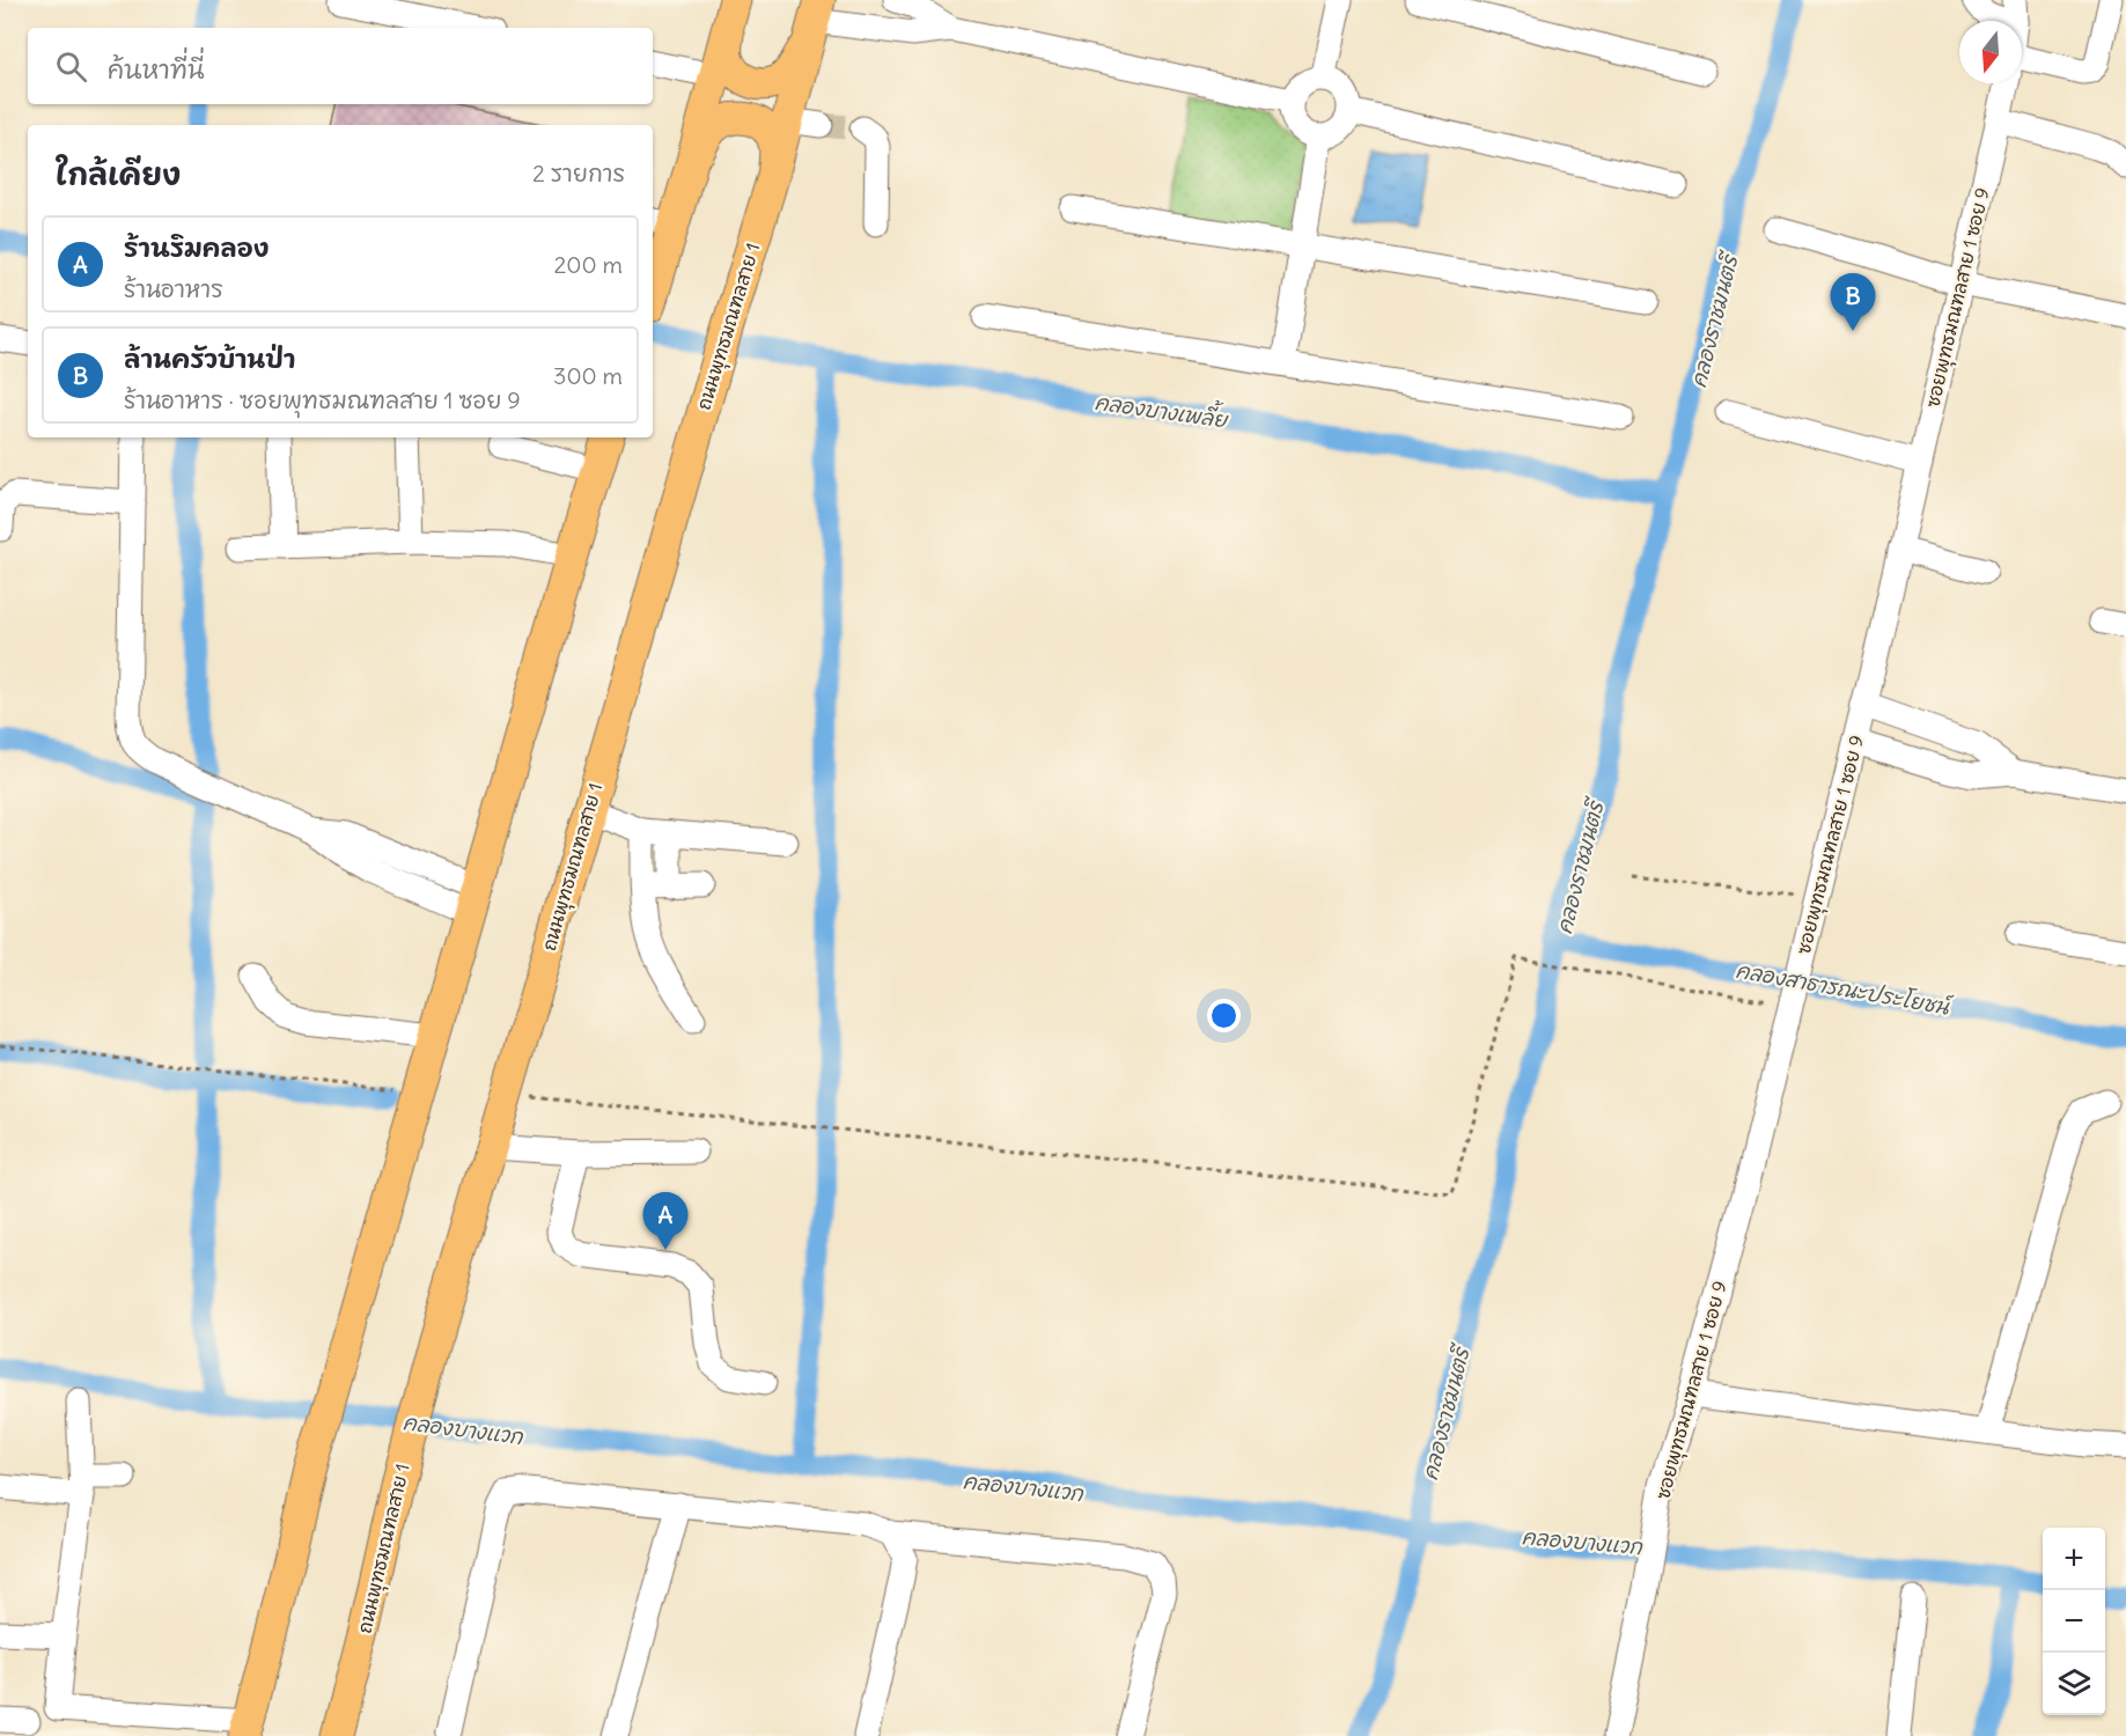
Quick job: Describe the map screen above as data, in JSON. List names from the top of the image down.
{
  "streets": {
    "main road": ["ถนนพุทธมณฑลสาย 1"],
    "street": ["ซอยพุทธมณฑลสาย 1 ซอย 9"]
  },
  "water": [
    "คลองราชมนตรี",
    "คลองบางเพลี้ย",
    "คลองสาธารณะประโยชน์",
    "คลองบางแวก"
  ],
  "north": "bottom",
  "page": {
    "search": "ค้นหาที่นี่",
    "heading": ["ใกล้เคียง", "2 รายการ"],
    "list": [
      {
        "mark": "A",
        "name": "ร้านริมคลอง",
        "note": "ร้านอาหาร",
        "value": "200 m"
      },
      {
        "mark": "B",
        "name": "ล้านครัวบ้านป่า",
        "note": "ร้านอาหาร · ซอยพุทธมณฑลสาย 1 ซอย 9",
        "value": "300 m"
      }
    ],
    "pins": ["B", "A"],
    "map_buttons": ["+", "−"]
  }
}
